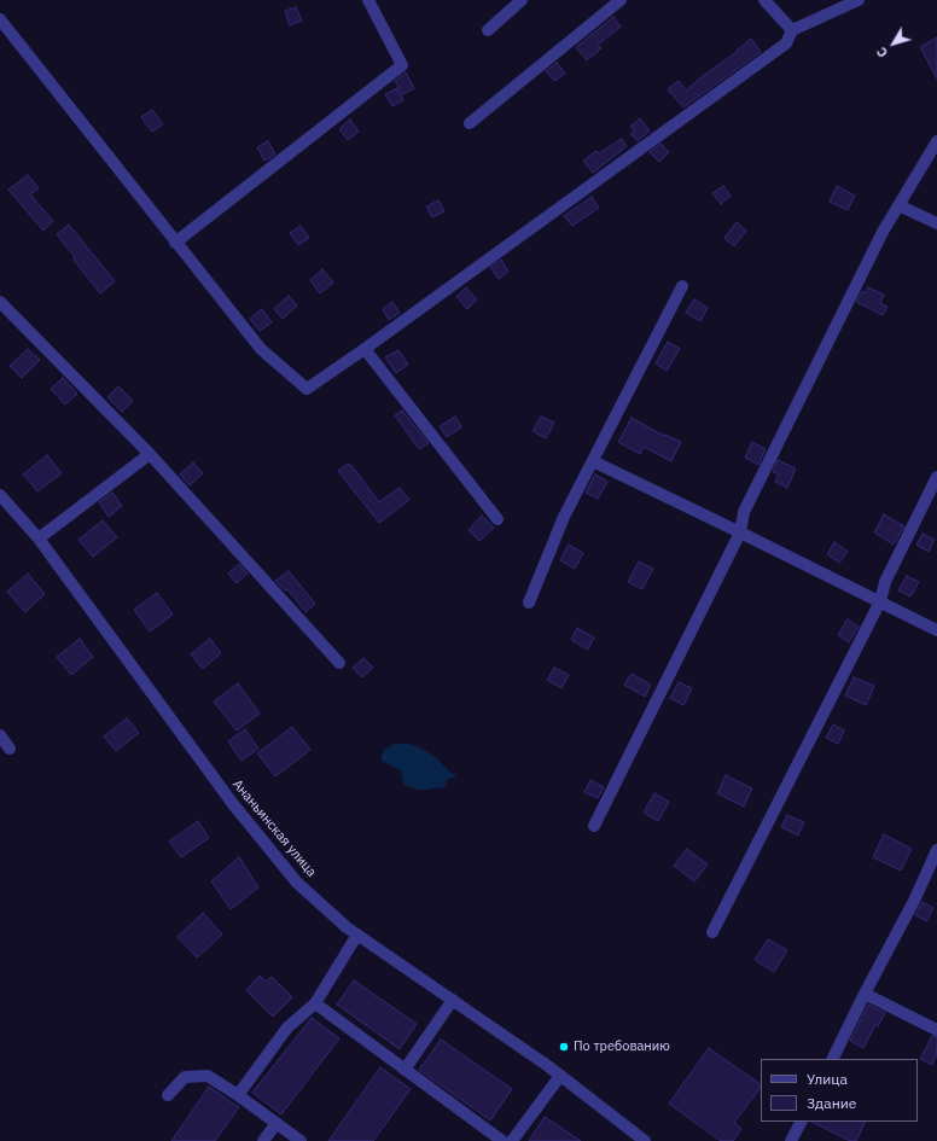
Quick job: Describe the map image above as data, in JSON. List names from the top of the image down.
{
  "streets": {
    "street": ["Ананьинская улица"]
  },
  "places": ["По требованию"],
  "legend": ["Улица", "Здание"],
  "north": "bottom left"
}
